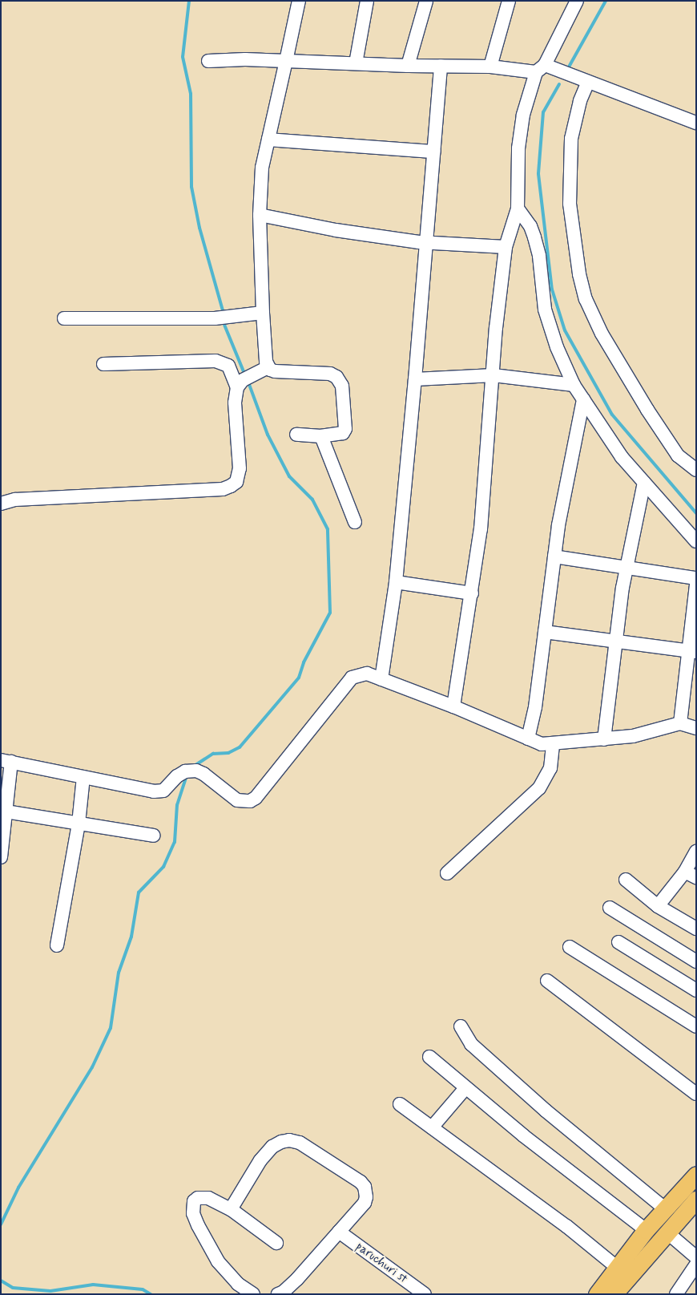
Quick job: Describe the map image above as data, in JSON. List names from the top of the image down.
{
  "streets": {
    "street": ["paruchuri st"]
  }
}
